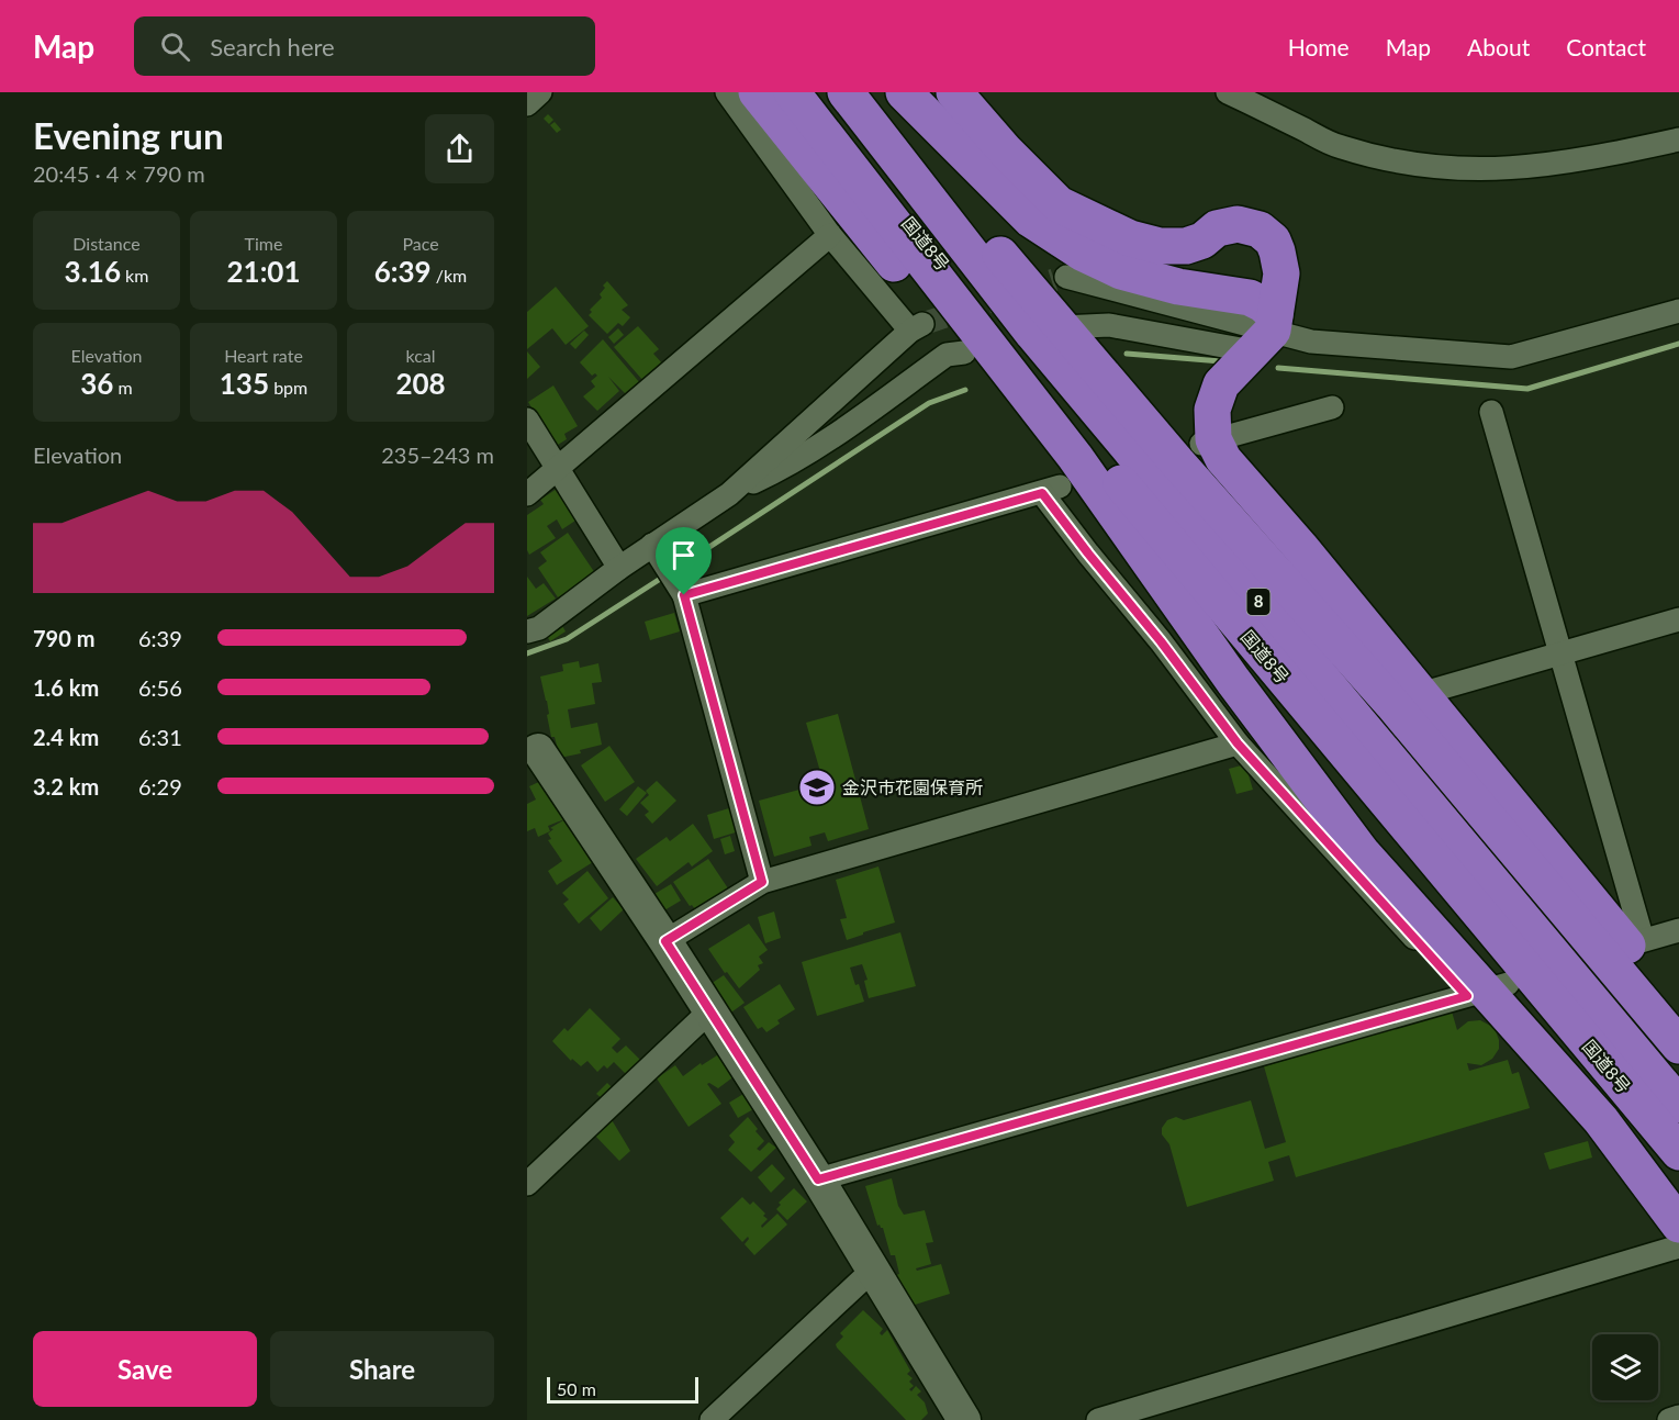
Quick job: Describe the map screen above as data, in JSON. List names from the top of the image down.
{
  "streets": {
    "highway": ["国道8号", "8"]
  },
  "places": {
    "school or university": ["金沢市花園保育所"]
  },
  "scale_bar": "50 m",
  "page": {
    "header": "Map",
    "search": "Search here",
    "nav": [
      "Home",
      "Map",
      "About",
      "Contact"
    ],
    "heading": ["Evening run", "20:45 · 4 × 790 m"],
    "stats": [
      ["Distance", "3.16 km"],
      ["Time", "21:01"],
      ["Pace", "6:39 /km"],
      ["Elevation", "36 m"],
      ["Heart rate", "135 bpm"],
      ["kcal", "208"]
    ],
    "chart": ["Elevation", "235–243 m"],
    "list": [
      {
        "name": "790 m",
        "note": "6:39"
      },
      {
        "name": "1.6 km",
        "note": "6:56"
      },
      {
        "name": "2.4 km",
        "note": "6:31"
      },
      {
        "name": "3.2 km",
        "note": "6:29"
      }
    ],
    "buttons": ["Save", "Share"],
    "scale": "50 m"
  }
}
